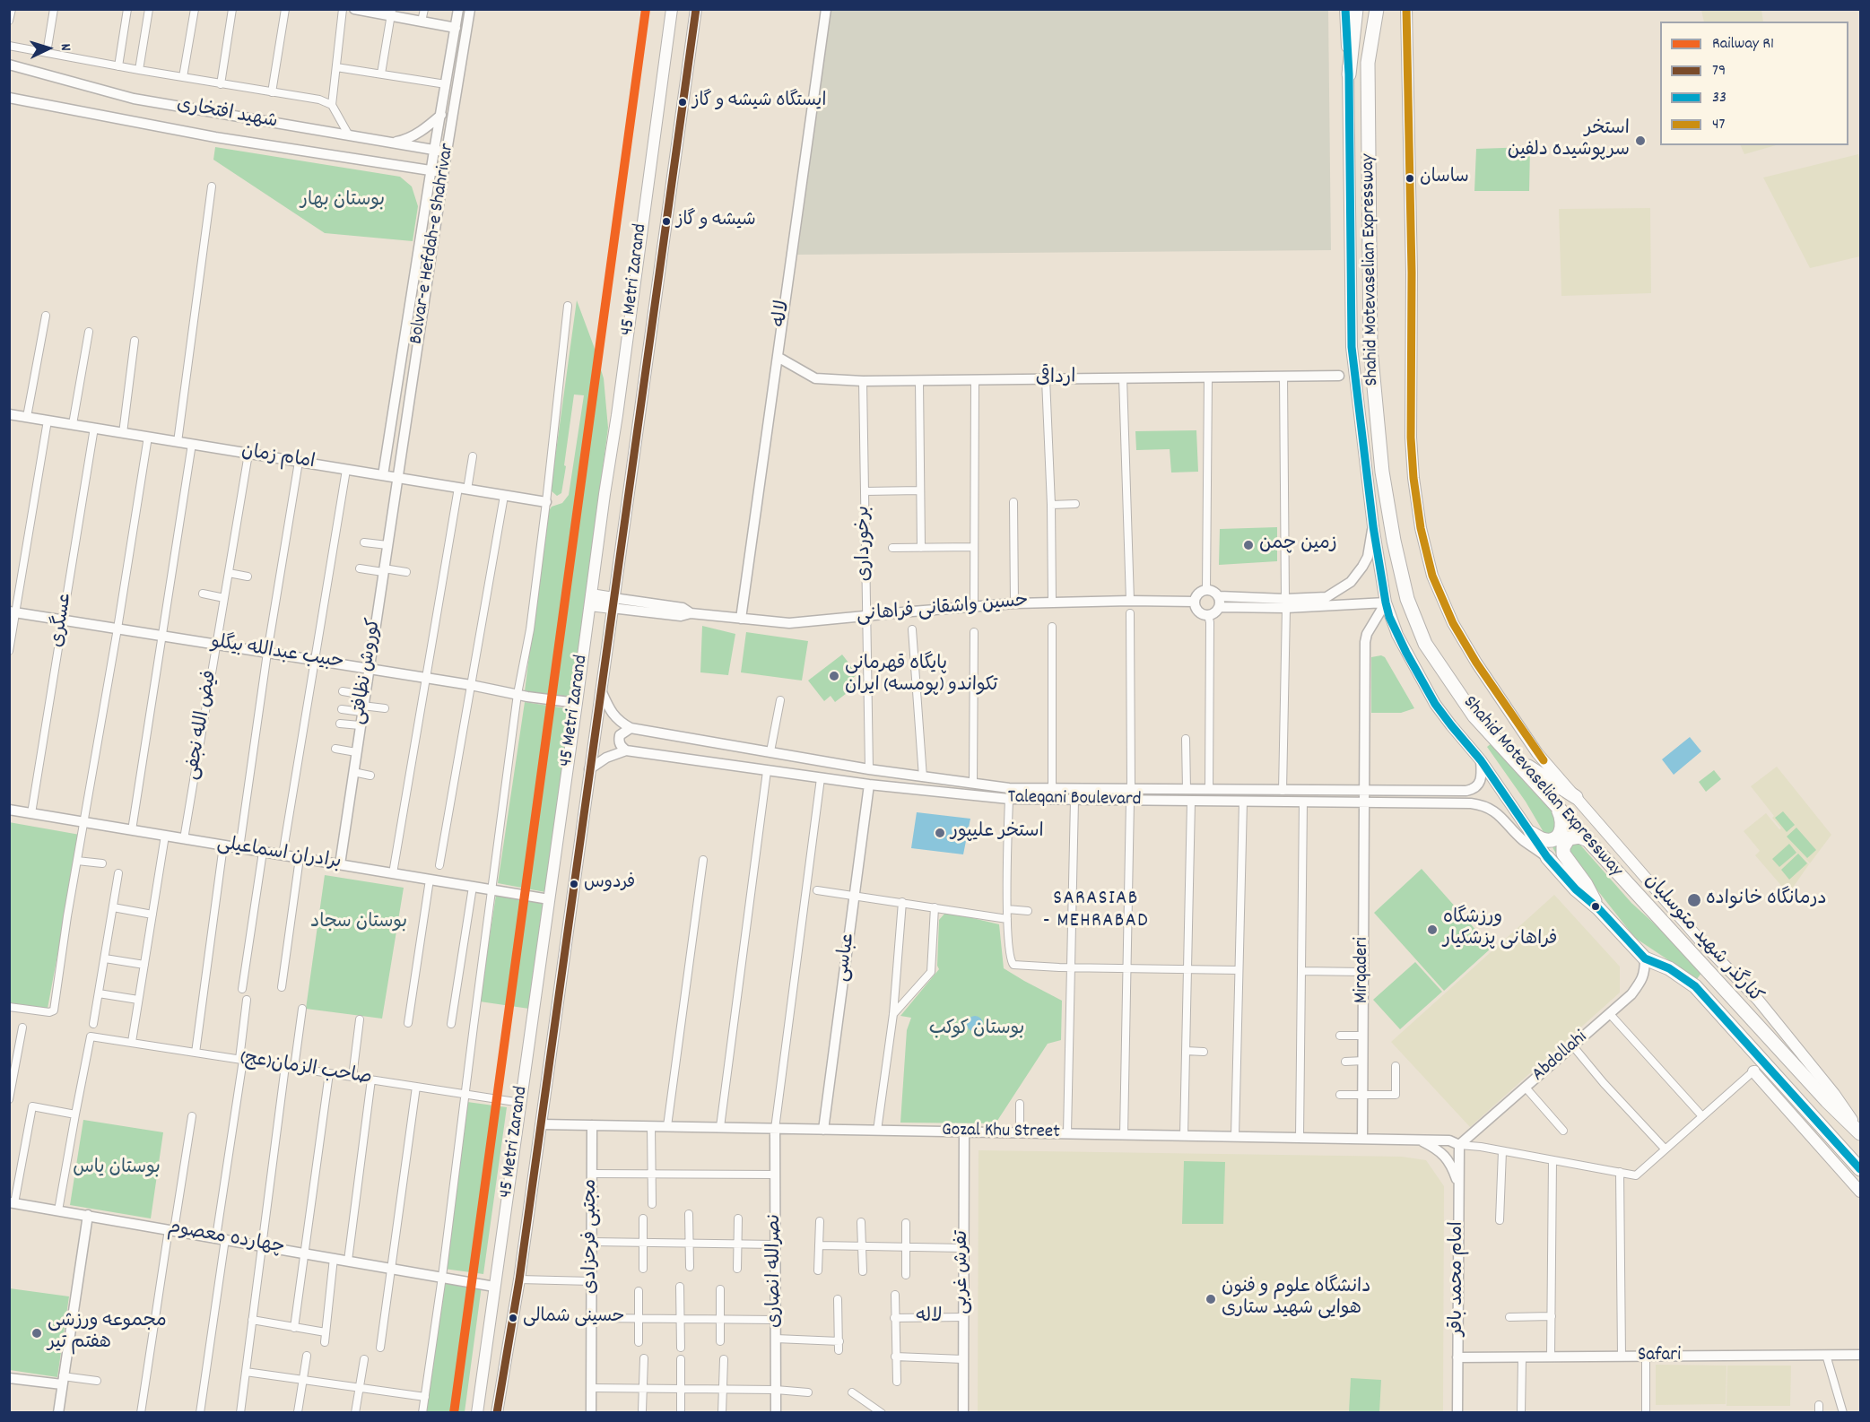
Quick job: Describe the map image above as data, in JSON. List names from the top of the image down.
{
  "streets": {
    "highway": ["Shahid Motevaselian Expressway"],
    "main road": ["45 Metri Zarand", "کنارگذر شهید متوسلیان"],
    "street": [
      "شهید افتخاری",
      "Bolvar-e Hefdah-e Shahrivar",
      "لاله",
      "ارداقی",
      "امام زمان",
      "برخورداری",
      "حسین واشقانی فراهانی",
      "عسگری",
      "حبیب عبدالله بیگلو",
      "کوروش نظافتی",
      "فیض الله نجفی",
      "Taleqani Boulevard",
      "برادران اسماعیلی",
      "عباسی",
      "Mirqaderi",
      "Abdollahi",
      "صاحب الزمان(عج)",
      "Gozal Khu Street",
      "مجتبی فرحزادی",
      "چهارده معصوم",
      "نصرالله انصاری",
      "تفرش غربی",
      "امام محمد باقر",
      "Safari"
    ]
  },
  "crossings": [
    ["شهید افتخاری", "Bolvar-e Hefdah-e Shahrivar"],
    ["Bolvar-e Hefdah-e Shahrivar", "امام زمان"],
    ["Bolvar-e Hefdah-e Shahrivar", "کوروش نظافتی"],
    ["Shahid Motevaselian Expressway", "Taleqani Boulevard"],
    ["Shahid Motevaselian Expressway", "کنارگذر شهید متوسلیان"],
    ["Shahid Motevaselian Expressway", "Abdollahi"],
    ["45 Metri Zarand", "حسین واشقانی فراهانی"],
    ["45 Metri Zarand", "حبیب عبدالله بیگلو"],
    ["45 Metri Zarand", "برادران اسماعیلی"],
    ["45 Metri Zarand", "صاحب الزمان(عج)"],
    ["45 Metri Zarand", "Gozal Khu Street"],
    ["45 Metri Zarand", "چهارده معصوم"],
    ["لاله", "ارداقی"],
    ["لاله", "حسین واشقانی فراهانی"],
    ["لاله", "تفرش غربی"],
    ["ارداقی", "برخورداری"],
    ["امام زمان", "عسگری"],
    ["امام زمان", "کوروش نظافتی"],
    ["امام زمان", "فیض الله نجفی"],
    ["برخورداری", "حسین واشقانی فراهانی"],
    ["برخورداری", "Taleqani Boulevard"],
    ["عسگری", "حبیب عبدالله بیگلو"],
    ["عسگری", "برادران اسماعیلی"],
    ["حبیب عبدالله بیگلو", "کوروش نظافتی"],
    ["حبیب عبدالله بیگلو", "فیض الله نجفی"],
    ["کوروش نظافتی", "برادران اسماعیلی"],
    ["فیض الله نجفی", "برادران اسماعیلی"],
    ["Taleqani Boulevard", "عباسی"],
    ["Taleqani Boulevard", "Mirqaderi"],
    ["عباسی", "Gozal Khu Street"],
    ["Mirqaderi", "Gozal Khu Street"],
    ["Abdollahi", "Gozal Khu Street"],
    ["Abdollahi", "امام محمد باقر"],
    ["Gozal Khu Street", "مجتبی فرحزادی"],
    ["Gozal Khu Street", "نصرالله انصاری"],
    ["Gozal Khu Street", "تفرش غربی"],
    ["Gozal Khu Street", "امام محمد باقر"],
    ["امام محمد باقر", "Safari"]
  ],
  "districts": ["SARASIAB - MEHRABAD"],
  "parks": [
    "بوستان بهار",
    "بوستان سجاد",
    "بوستان کوکب",
    "بوستان یاس"
  ],
  "places": [
    "ایستگاه شیشه و گاز",
    "استخر سرپوشیده دلفین",
    "ساسان",
    "شیشه و گاز",
    "زمین چمن",
    "پایگاه قهرمانی تکواندو (پومسه) ایران",
    "استخر علیپور",
    "فردوس",
    "درمانگاه خانواده",
    "ورزشگاه فراهانی پزشکیار",
    "دانشگاه علوم و فنون هوایی شهید ستاری",
    "حسینی شمالی",
    "مجموعه ورزشی هفتم تیر"
  ],
  "lines": [
    "rail line R1",
    "transit line 79",
    "transit line 33",
    "transit line 47"
  ],
  "legend": [
    "Railway R1",
    "79",
    "33",
    "47"
  ],
  "north": "right"
}
